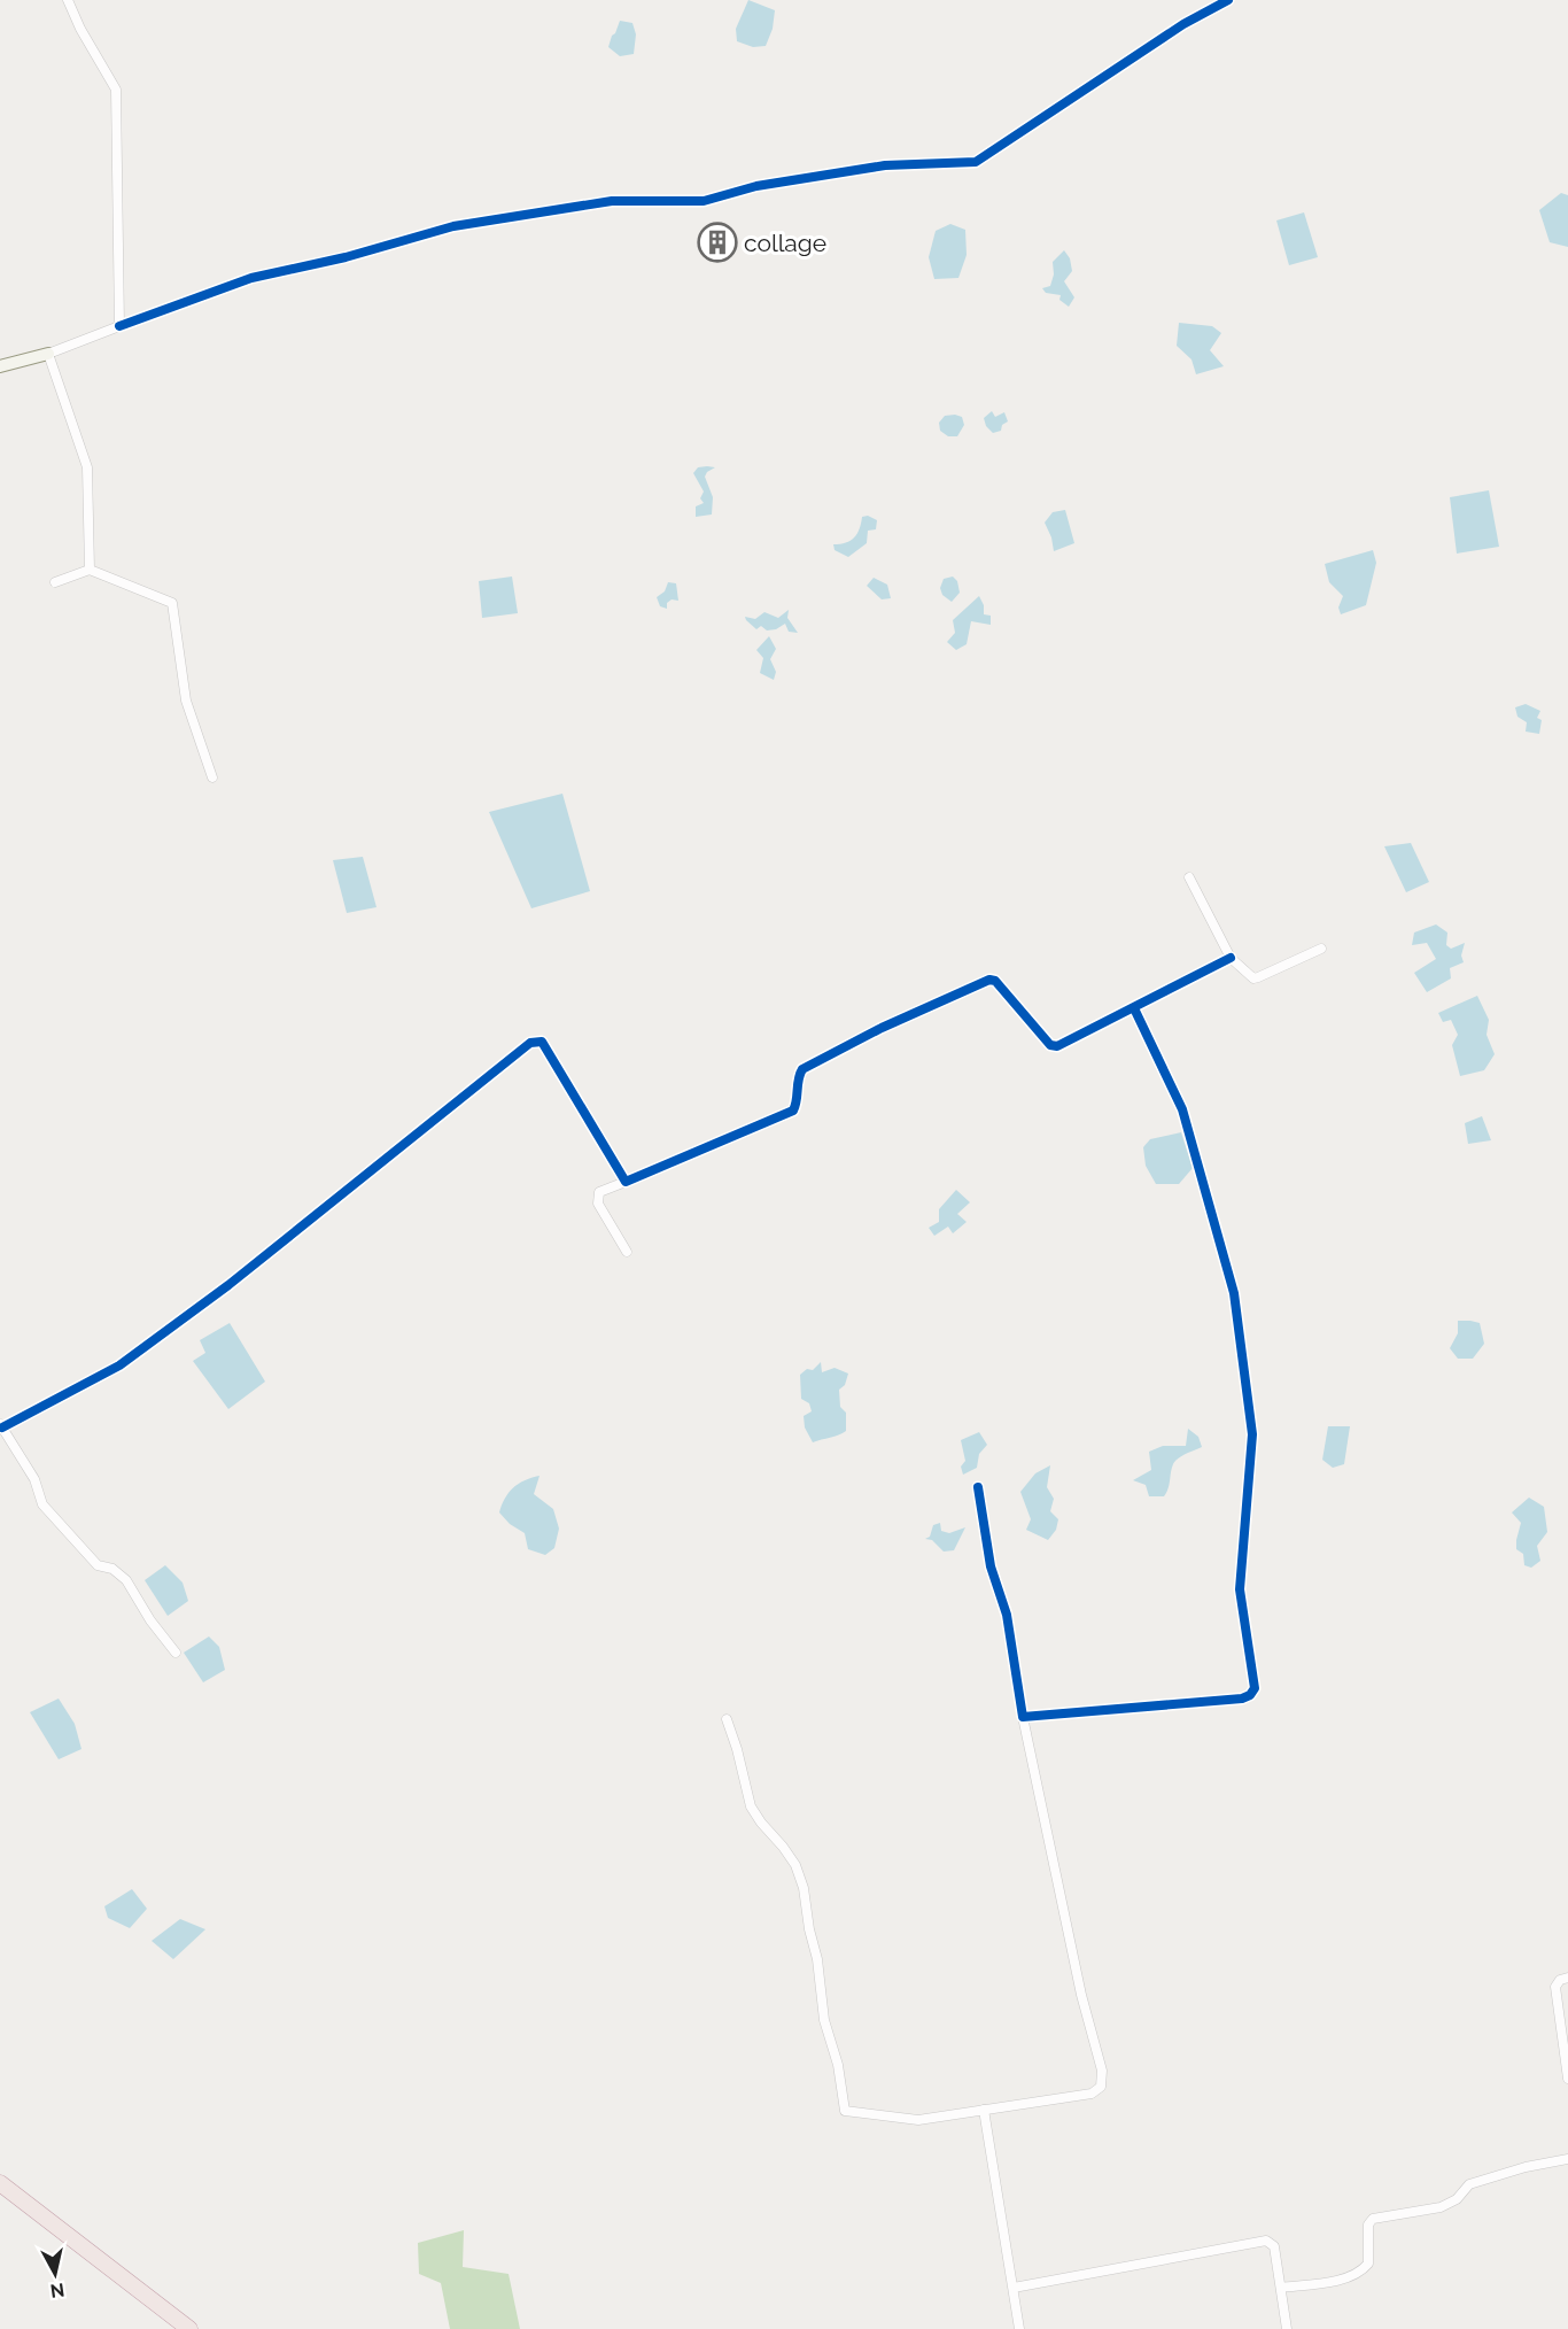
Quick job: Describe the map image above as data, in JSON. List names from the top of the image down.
{
  "places": {
    "building": ["collage"]
  },
  "north": "bottom"
}
